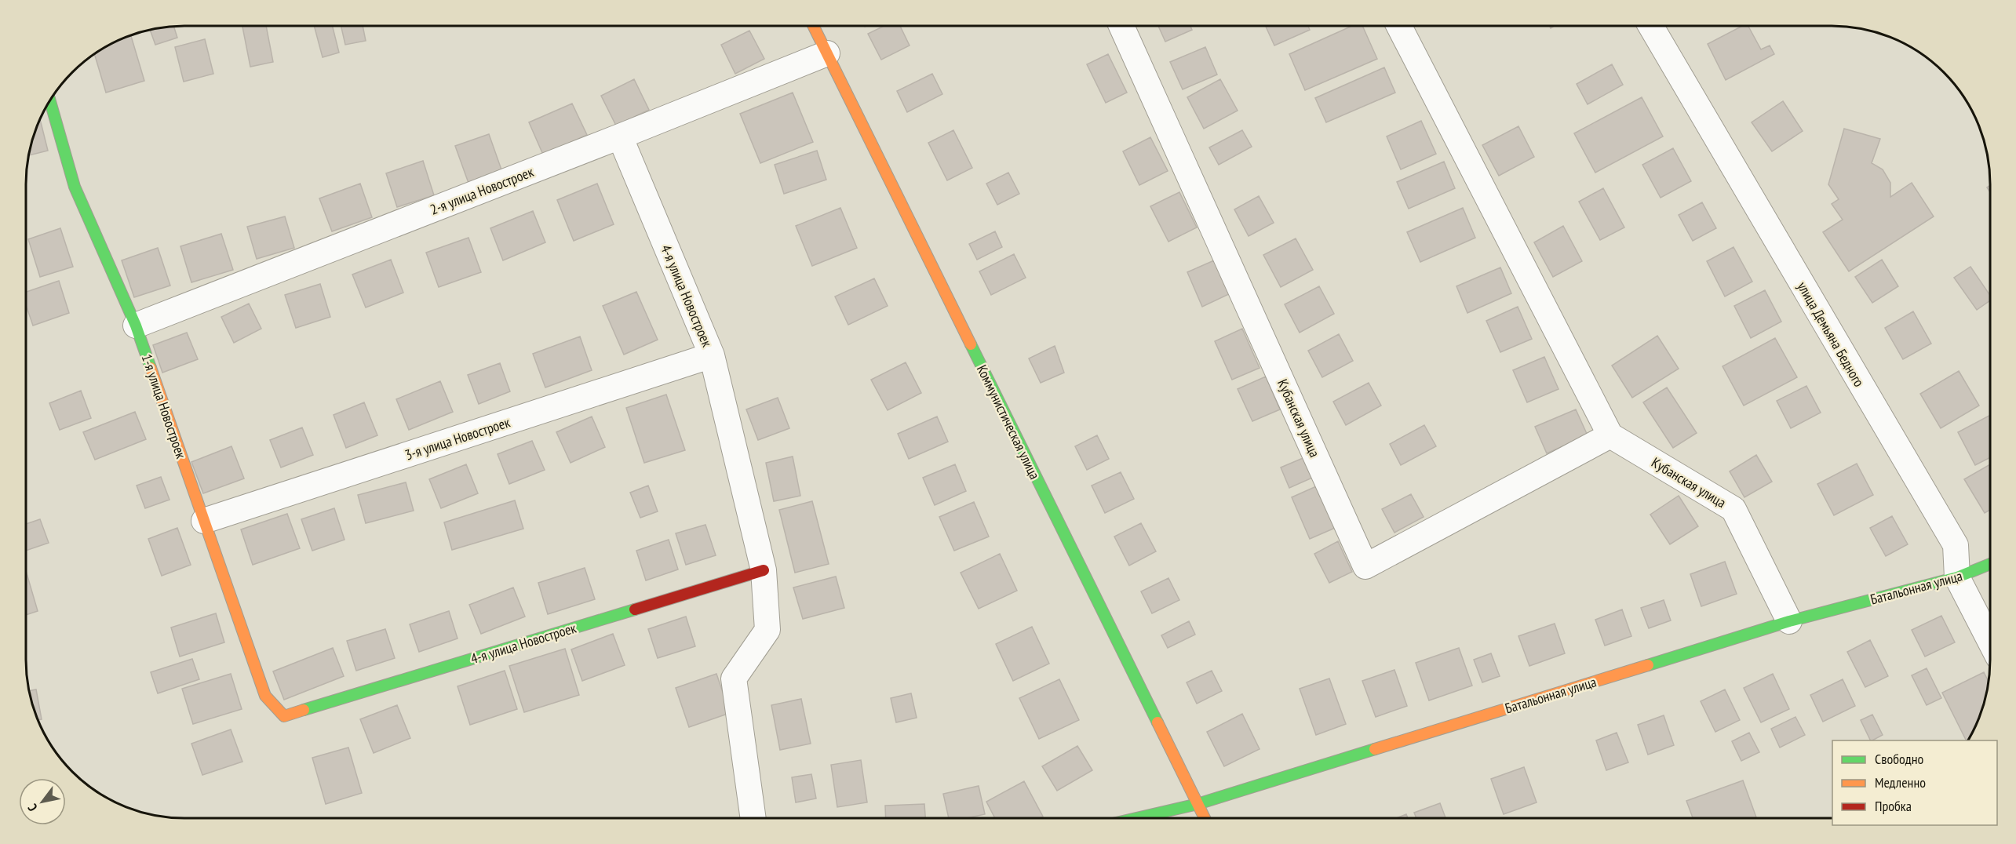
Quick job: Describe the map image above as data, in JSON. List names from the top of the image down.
{
  "streets": {
    "street": [
      "2-я улица Новостроек",
      "4-я улица Новостроек",
      "улица Демьяна Бедного",
      "1-я улица Новостроек",
      "Кубанская улица",
      "Коммунистическая улица",
      "3-я улица Новостроек",
      "Батальонная улица"
    ]
  },
  "crossings": [
    ["2-я улица Новостроек", "4-я улица Новостроек"],
    ["2-я улица Новостроек", "1-я улица Новостроек"],
    ["2-я улица Новостроек", "Коммунистическая улица"],
    ["4-я улица Новостроек", "1-я улица Новостроек"],
    ["4-я улица Новостроек", "3-я улица Новостроек"],
    ["улица Демьяна Бедного", "Батальонная улица"],
    ["1-я улица Новостроек", "3-я улица Новостроек"],
    ["Кубанская улица", "Батальонная улица"],
    ["Коммунистическая улица", "Батальонная улица"]
  ],
  "legend": ["Свободно", "Медленно", "Пробка"],
  "north": "bottom left"
}
